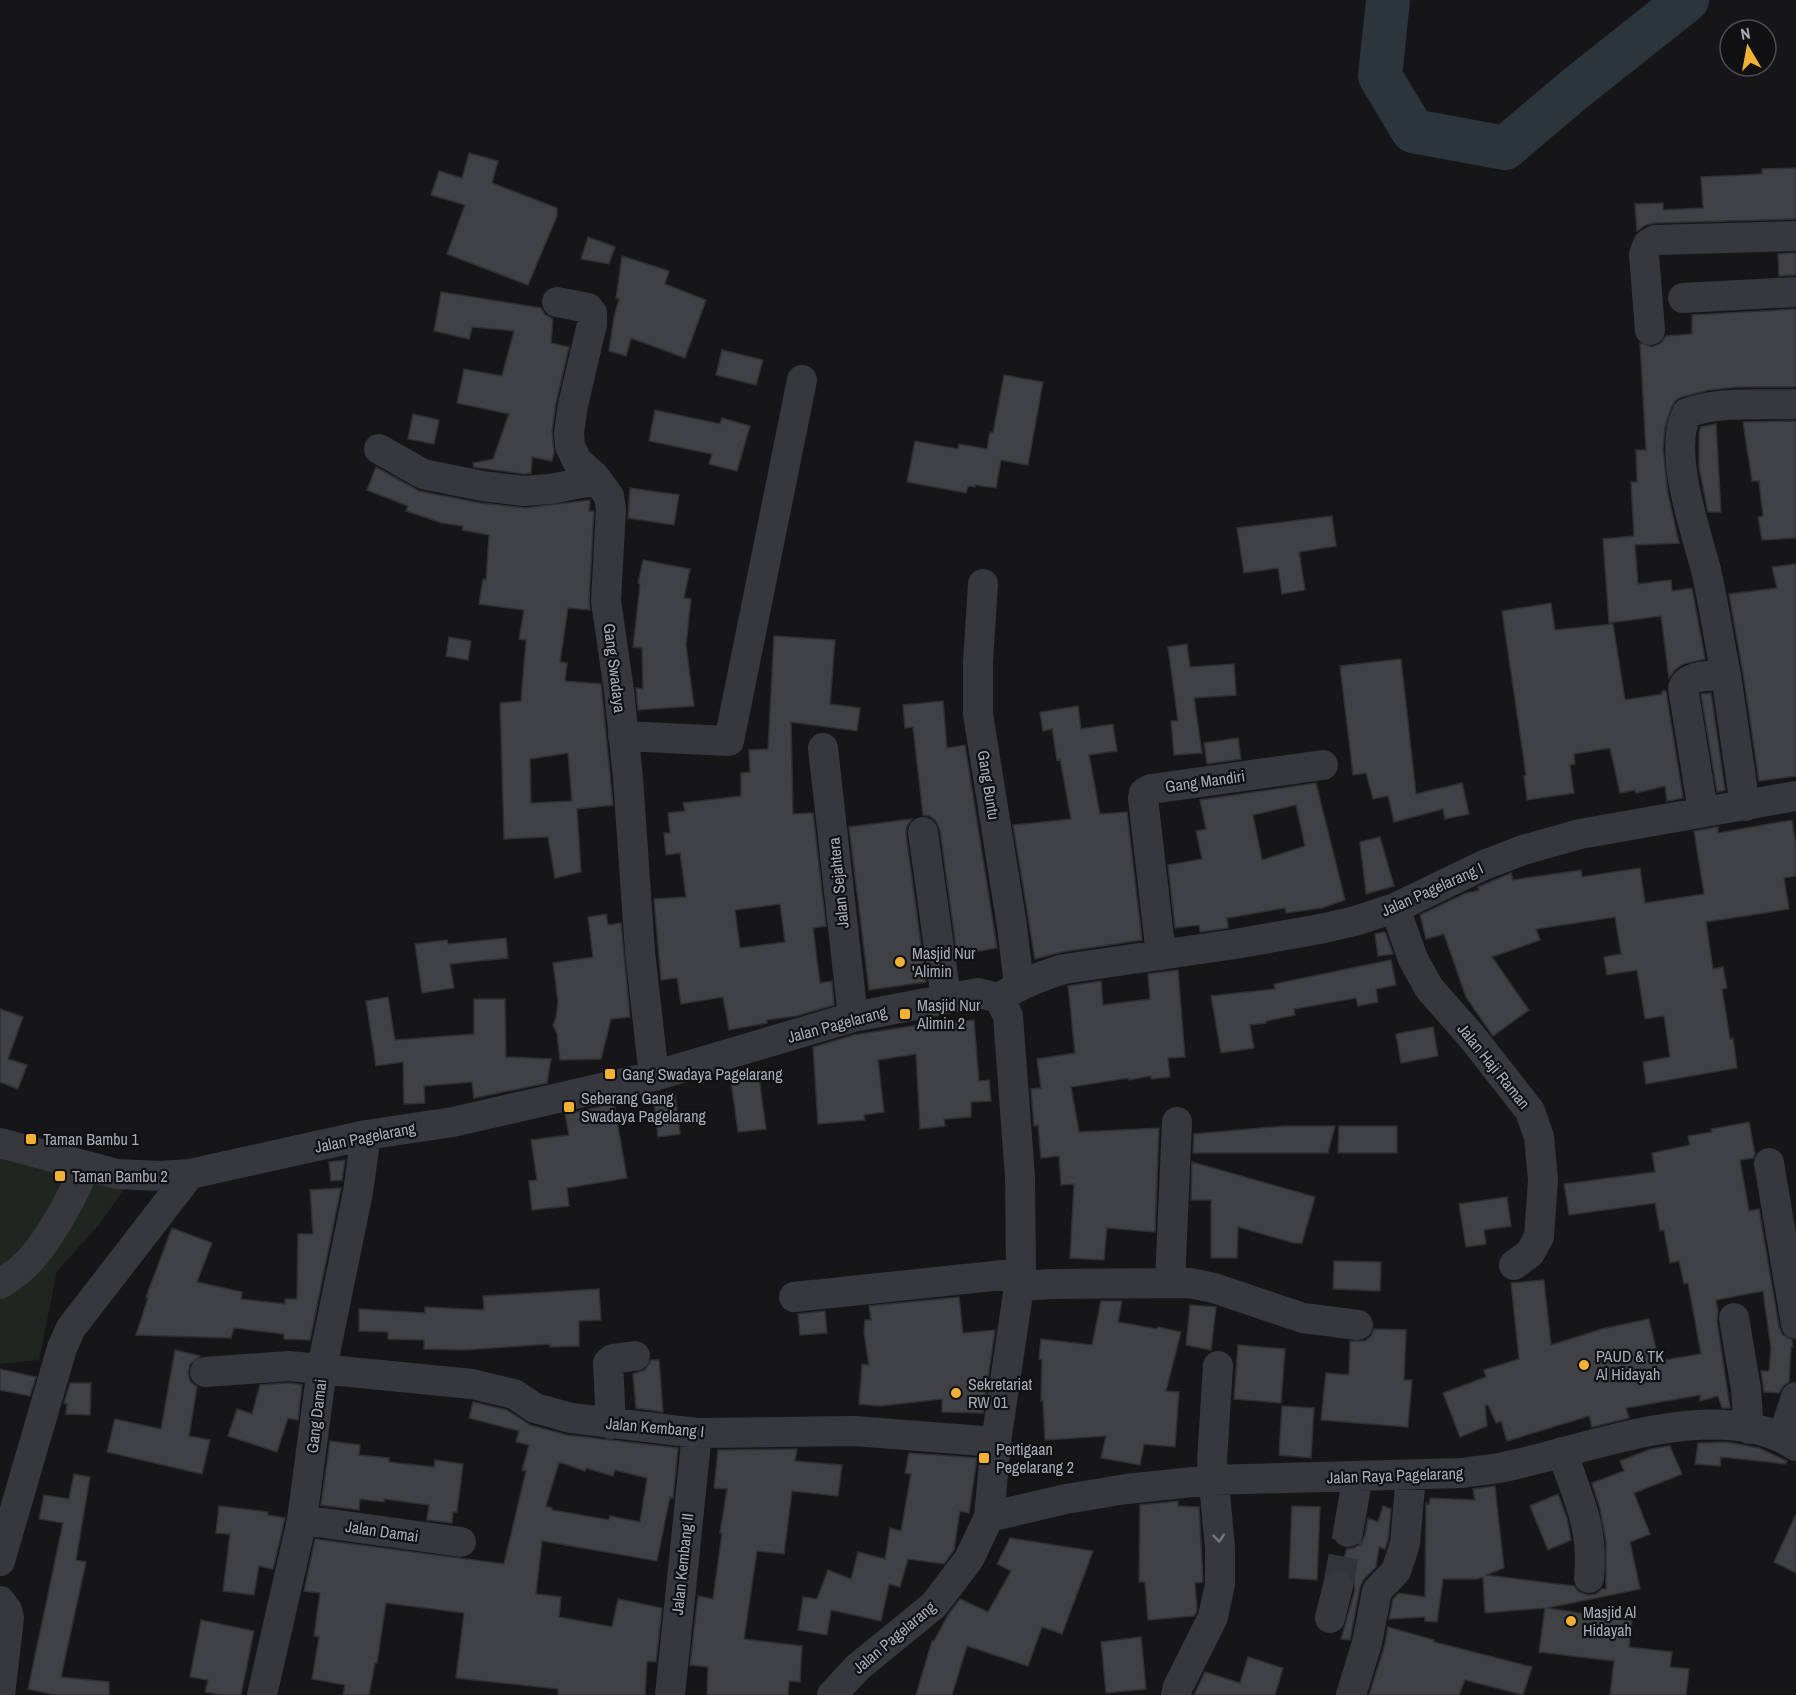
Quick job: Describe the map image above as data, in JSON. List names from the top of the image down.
{
  "streets": {
    "street": [
      "Gang Swadaya",
      "Gang Mandiri",
      "Gang Buntu",
      "Jalan Sejahtera",
      "Jalan Pagelarang I",
      "Jalan Pagelarang",
      "Jalan Haji Raman",
      "Gang Damai",
      "Jalan Kembang I",
      "Jalan Raya Pagelarang",
      "Jalan Damai",
      "Jalan Kembang II"
    ]
  },
  "crossings": [
    ["Gang Swadaya", "Jalan Pagelarang"],
    ["Gang Mandiri", "Jalan Pagelarang I"],
    ["Gang Buntu", "Jalan Pagelarang I"],
    ["Gang Buntu", "Jalan Pagelarang"],
    ["Jalan Sejahtera", "Jalan Pagelarang"],
    ["Jalan Pagelarang I", "Jalan Pagelarang"],
    ["Jalan Pagelarang I", "Jalan Haji Raman"],
    ["Jalan Pagelarang", "Gang Damai"],
    ["Jalan Pagelarang", "Jalan Kembang I"],
    ["Jalan Pagelarang", "Jalan Raya Pagelarang"],
    ["Gang Damai", "Jalan Kembang I"],
    ["Gang Damai", "Jalan Damai"],
    ["Jalan Kembang I", "Jalan Kembang II"]
  ],
  "places": {
    "other": [
      "Masjid Nur 'Alimin",
      "PAUD & TK Al Hidayah",
      "Sekretariat RW 01",
      "Masjid Al Hidayah"
    ],
    "transit": [
      "Masjid Nur Alimin 2",
      "Gang Swadaya Pagelarang",
      "Seberang Gang Swadaya Pagelarang",
      "Taman Bambu 1",
      "Taman Bambu 2",
      "Pertigaan Pegelarang 2"
    ]
  },
  "north": "top"
}
